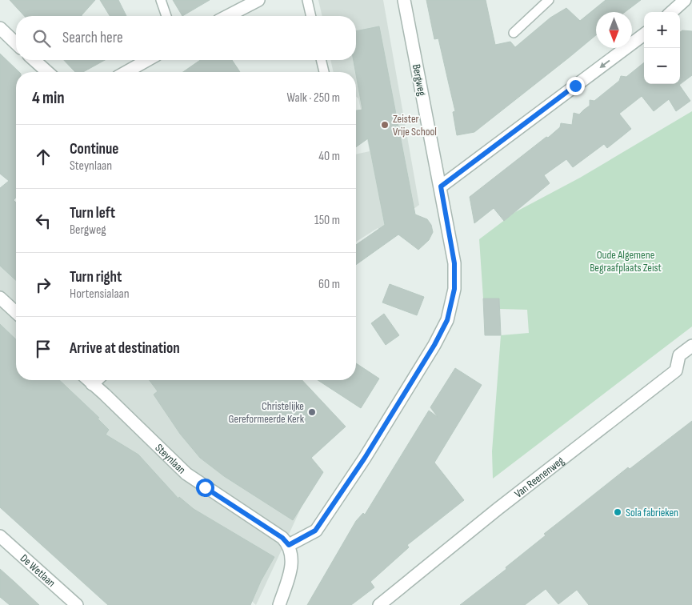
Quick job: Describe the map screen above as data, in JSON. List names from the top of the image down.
{
  "streets": {
    "street": [
      "Bergweg",
      "Steynlaan",
      "Van Reenenweg",
      "De Wetlaan"
    ]
  },
  "crossings": [
    ["Bergweg", "Steynlaan"]
  ],
  "parks": ["Oude Algemene Begraafplaats Zeist"],
  "places": ["Zeister Vrije School", "Christelijke Gereformeerde Kerk", "Sola fabrieken"],
  "north": "bottom",
  "page": {
    "map_buttons": ["+", "−"],
    "search": "Search here",
    "heading": ["4 min", "Walk · 250 m"],
    "list": [
      ["Continue", "Steynlaan", "40 m"],
      ["Turn left", "Bergweg", "150 m"],
      ["Turn right", "Hortensialaan", "60 m"],
      "Arrive at destination"
    ]
  }
}
